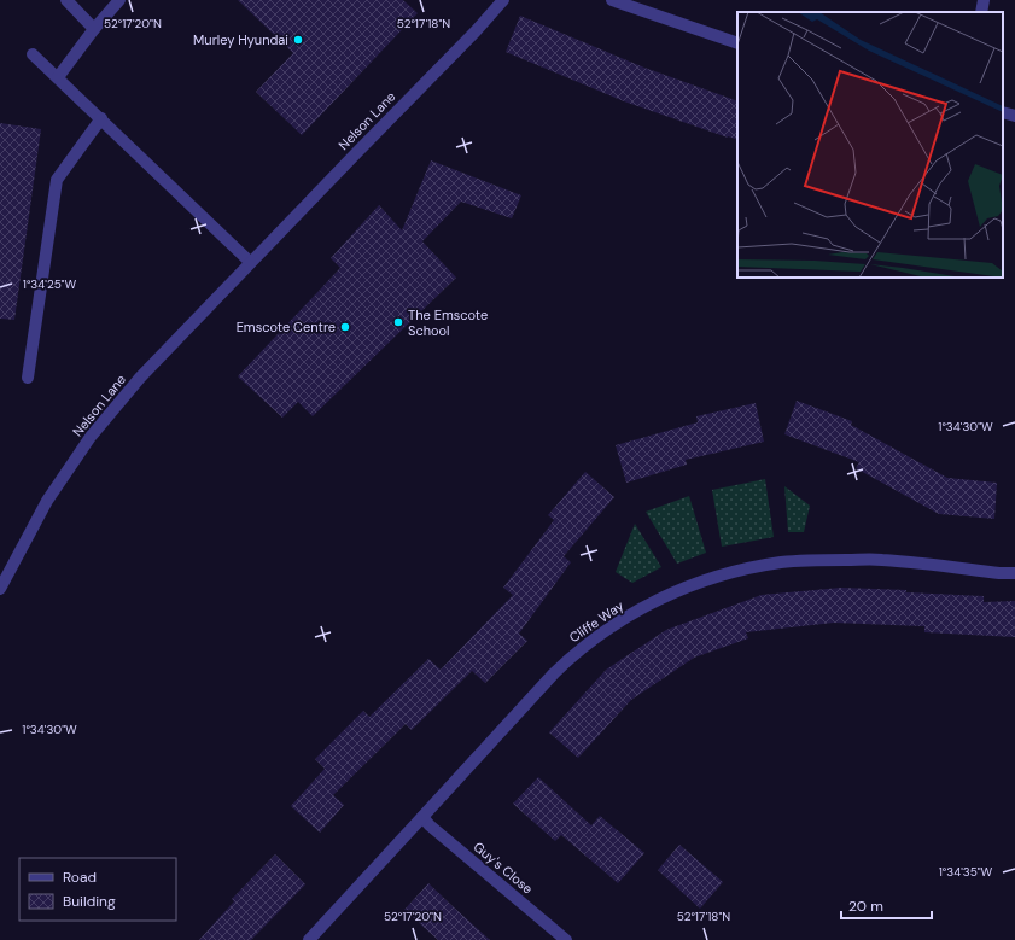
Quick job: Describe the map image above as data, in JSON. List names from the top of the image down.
{
  "streets": {
    "street": ["Nelson Lane", "Cliffe Way", "Guy's Close"]
  },
  "crossings": [
    ["Cliffe Way", "Guy's Close"]
  ],
  "places": ["Murley Hyundai", "The Emscote School", "Emscote Centre"],
  "legend": ["Road", "Building"],
  "scale_bar": "20 m",
  "coordinates": [
    "52°17'20\"N",
    "52°17'18\"N",
    "1°34'25\"W",
    "1°34'30\"W",
    "1°34'35\"W"
  ]
}
